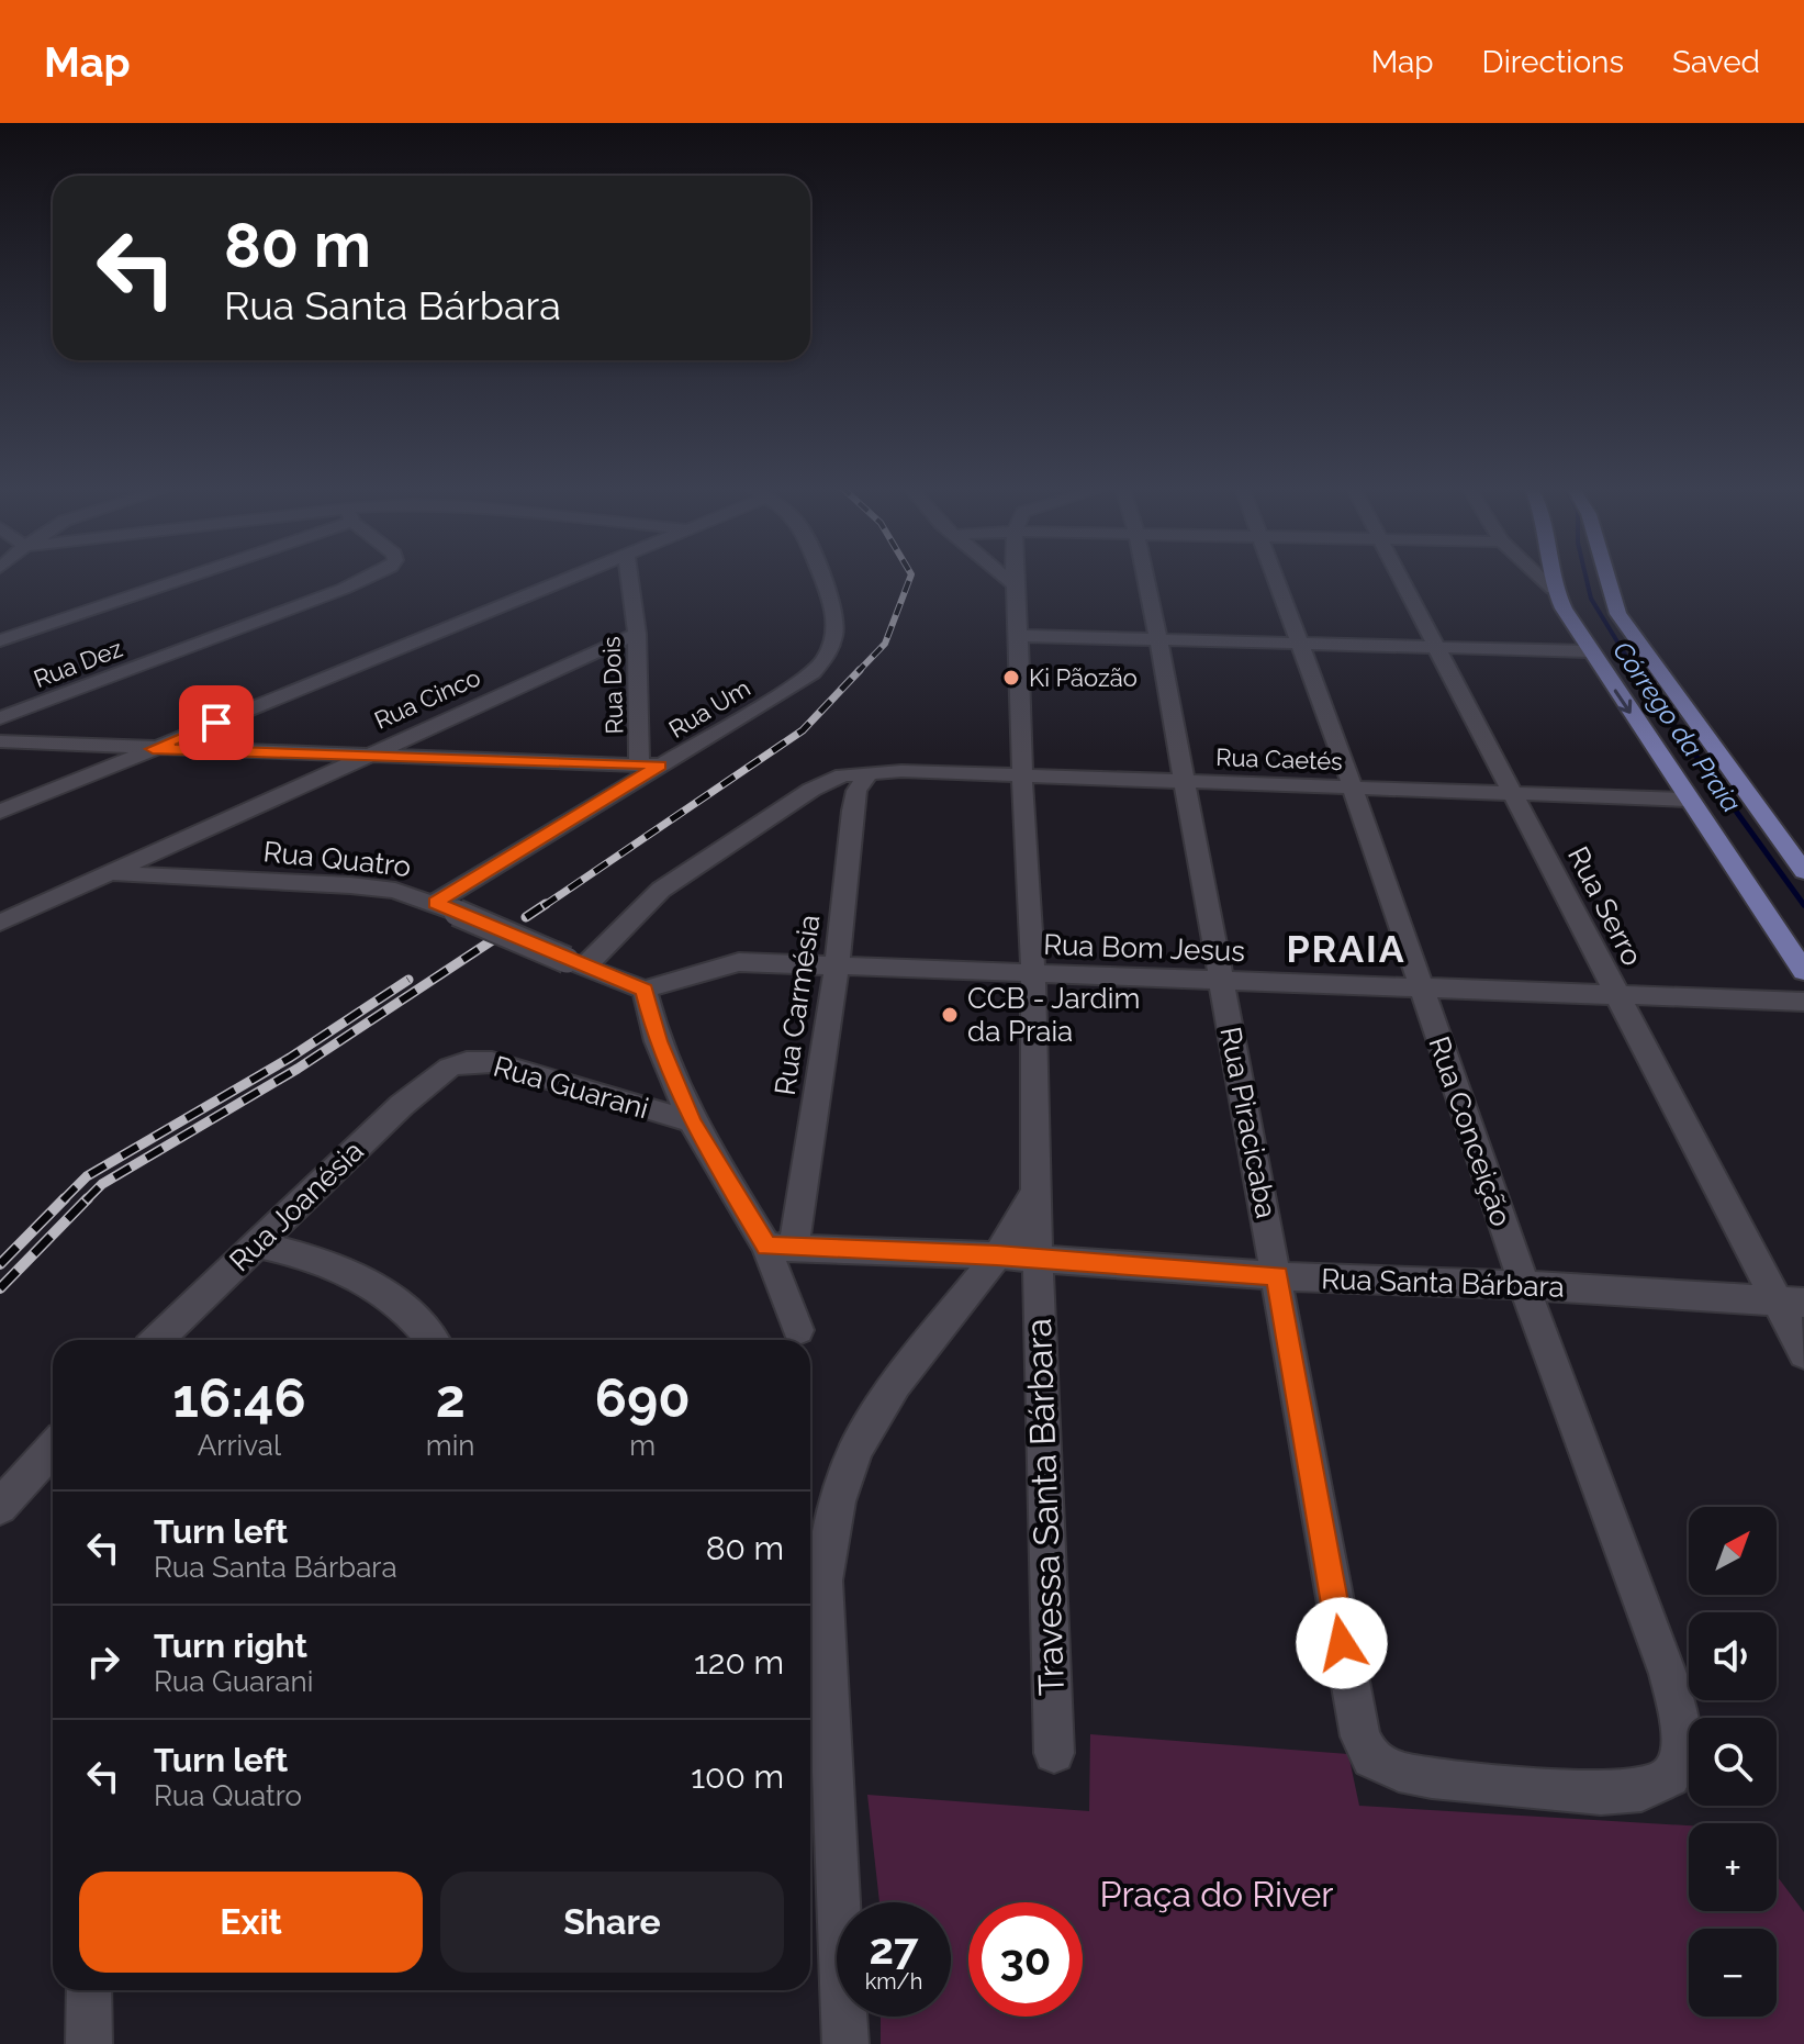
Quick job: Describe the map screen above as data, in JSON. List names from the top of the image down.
{
  "streets": {
    "street": [
      "Rua Dez",
      "Rua Dois",
      "Rua Cinco",
      "Rua Um",
      "Rua Caetés",
      "Rua Quatro",
      "Rua Serro",
      "Rua Bom Jesus",
      "Rua Carmésia",
      "Rua Guarani",
      "Rua Piracicaba",
      "Rua Conceição",
      "Rua Joanésia",
      "Rua Santa Bárbara",
      "Travessa Santa Bárbara"
    ]
  },
  "crossings": [
    ["Rua Dois", "Rua Cinco"],
    ["Rua Dois", "Rua Um"],
    ["Rua Cinco", "Rua Quatro"],
    ["Rua Um", "Rua Quatro"],
    ["Rua Caetés", "Rua Quatro"],
    ["Rua Caetés", "Rua Serro"],
    ["Rua Caetés", "Rua Carmésia"],
    ["Rua Caetés", "Rua Piracicaba"],
    ["Rua Caetés", "Rua Conceição"],
    ["Rua Caetés", "Travessa Santa Bárbara"],
    ["Rua Quatro", "Rua Bom Jesus"],
    ["Rua Quatro", "Rua Guarani"],
    ["Rua Serro", "Rua Bom Jesus"],
    ["Rua Serro", "Rua Santa Bárbara"],
    ["Rua Bom Jesus", "Rua Carmésia"],
    ["Rua Bom Jesus", "Rua Guarani"],
    ["Rua Bom Jesus", "Rua Piracicaba"],
    ["Rua Bom Jesus", "Rua Conceição"],
    ["Rua Bom Jesus", "Travessa Santa Bárbara"],
    ["Rua Carmésia", "Rua Guarani"],
    ["Rua Carmésia", "Rua Santa Bárbara"],
    ["Rua Guarani", "Rua Joanésia"],
    ["Rua Guarani", "Rua Santa Bárbara"],
    ["Rua Piracicaba", "Rua Conceição"],
    ["Rua Piracicaba", "Rua Santa Bárbara"],
    ["Rua Conceição", "Rua Santa Bárbara"],
    ["Rua Santa Bárbara", "Travessa Santa Bárbara"]
  ],
  "districts": ["PRAIA"],
  "water": ["Córrego da Praia"],
  "parks": ["Praça do River"],
  "places": ["Ki Pãozão", "CCB - Jardim da Praia"],
  "north": "top right",
  "page": {
    "header": "Map",
    "nav": ["Map", "Directions", "Saved"],
    "turn": ["80 m", "Rua Santa Bárbara"],
    "eta": [
      "16:46",
      "Arrival",
      "2",
      "min",
      "690",
      "m"
    ],
    "list": [
      {
        "name": "Turn left",
        "note": "Rua Santa Bárbara",
        "value": "80 m"
      },
      {
        "name": "Turn right",
        "note": "Rua Guarani",
        "value": "120 m"
      },
      {
        "name": "Turn left",
        "note": "Rua Quatro",
        "value": "100 m"
      }
    ],
    "map_buttons": ["+", "−"],
    "buttons": ["Exit", "Share"],
    "speed": "27 km/h",
    "limit": "30"
  }
}
